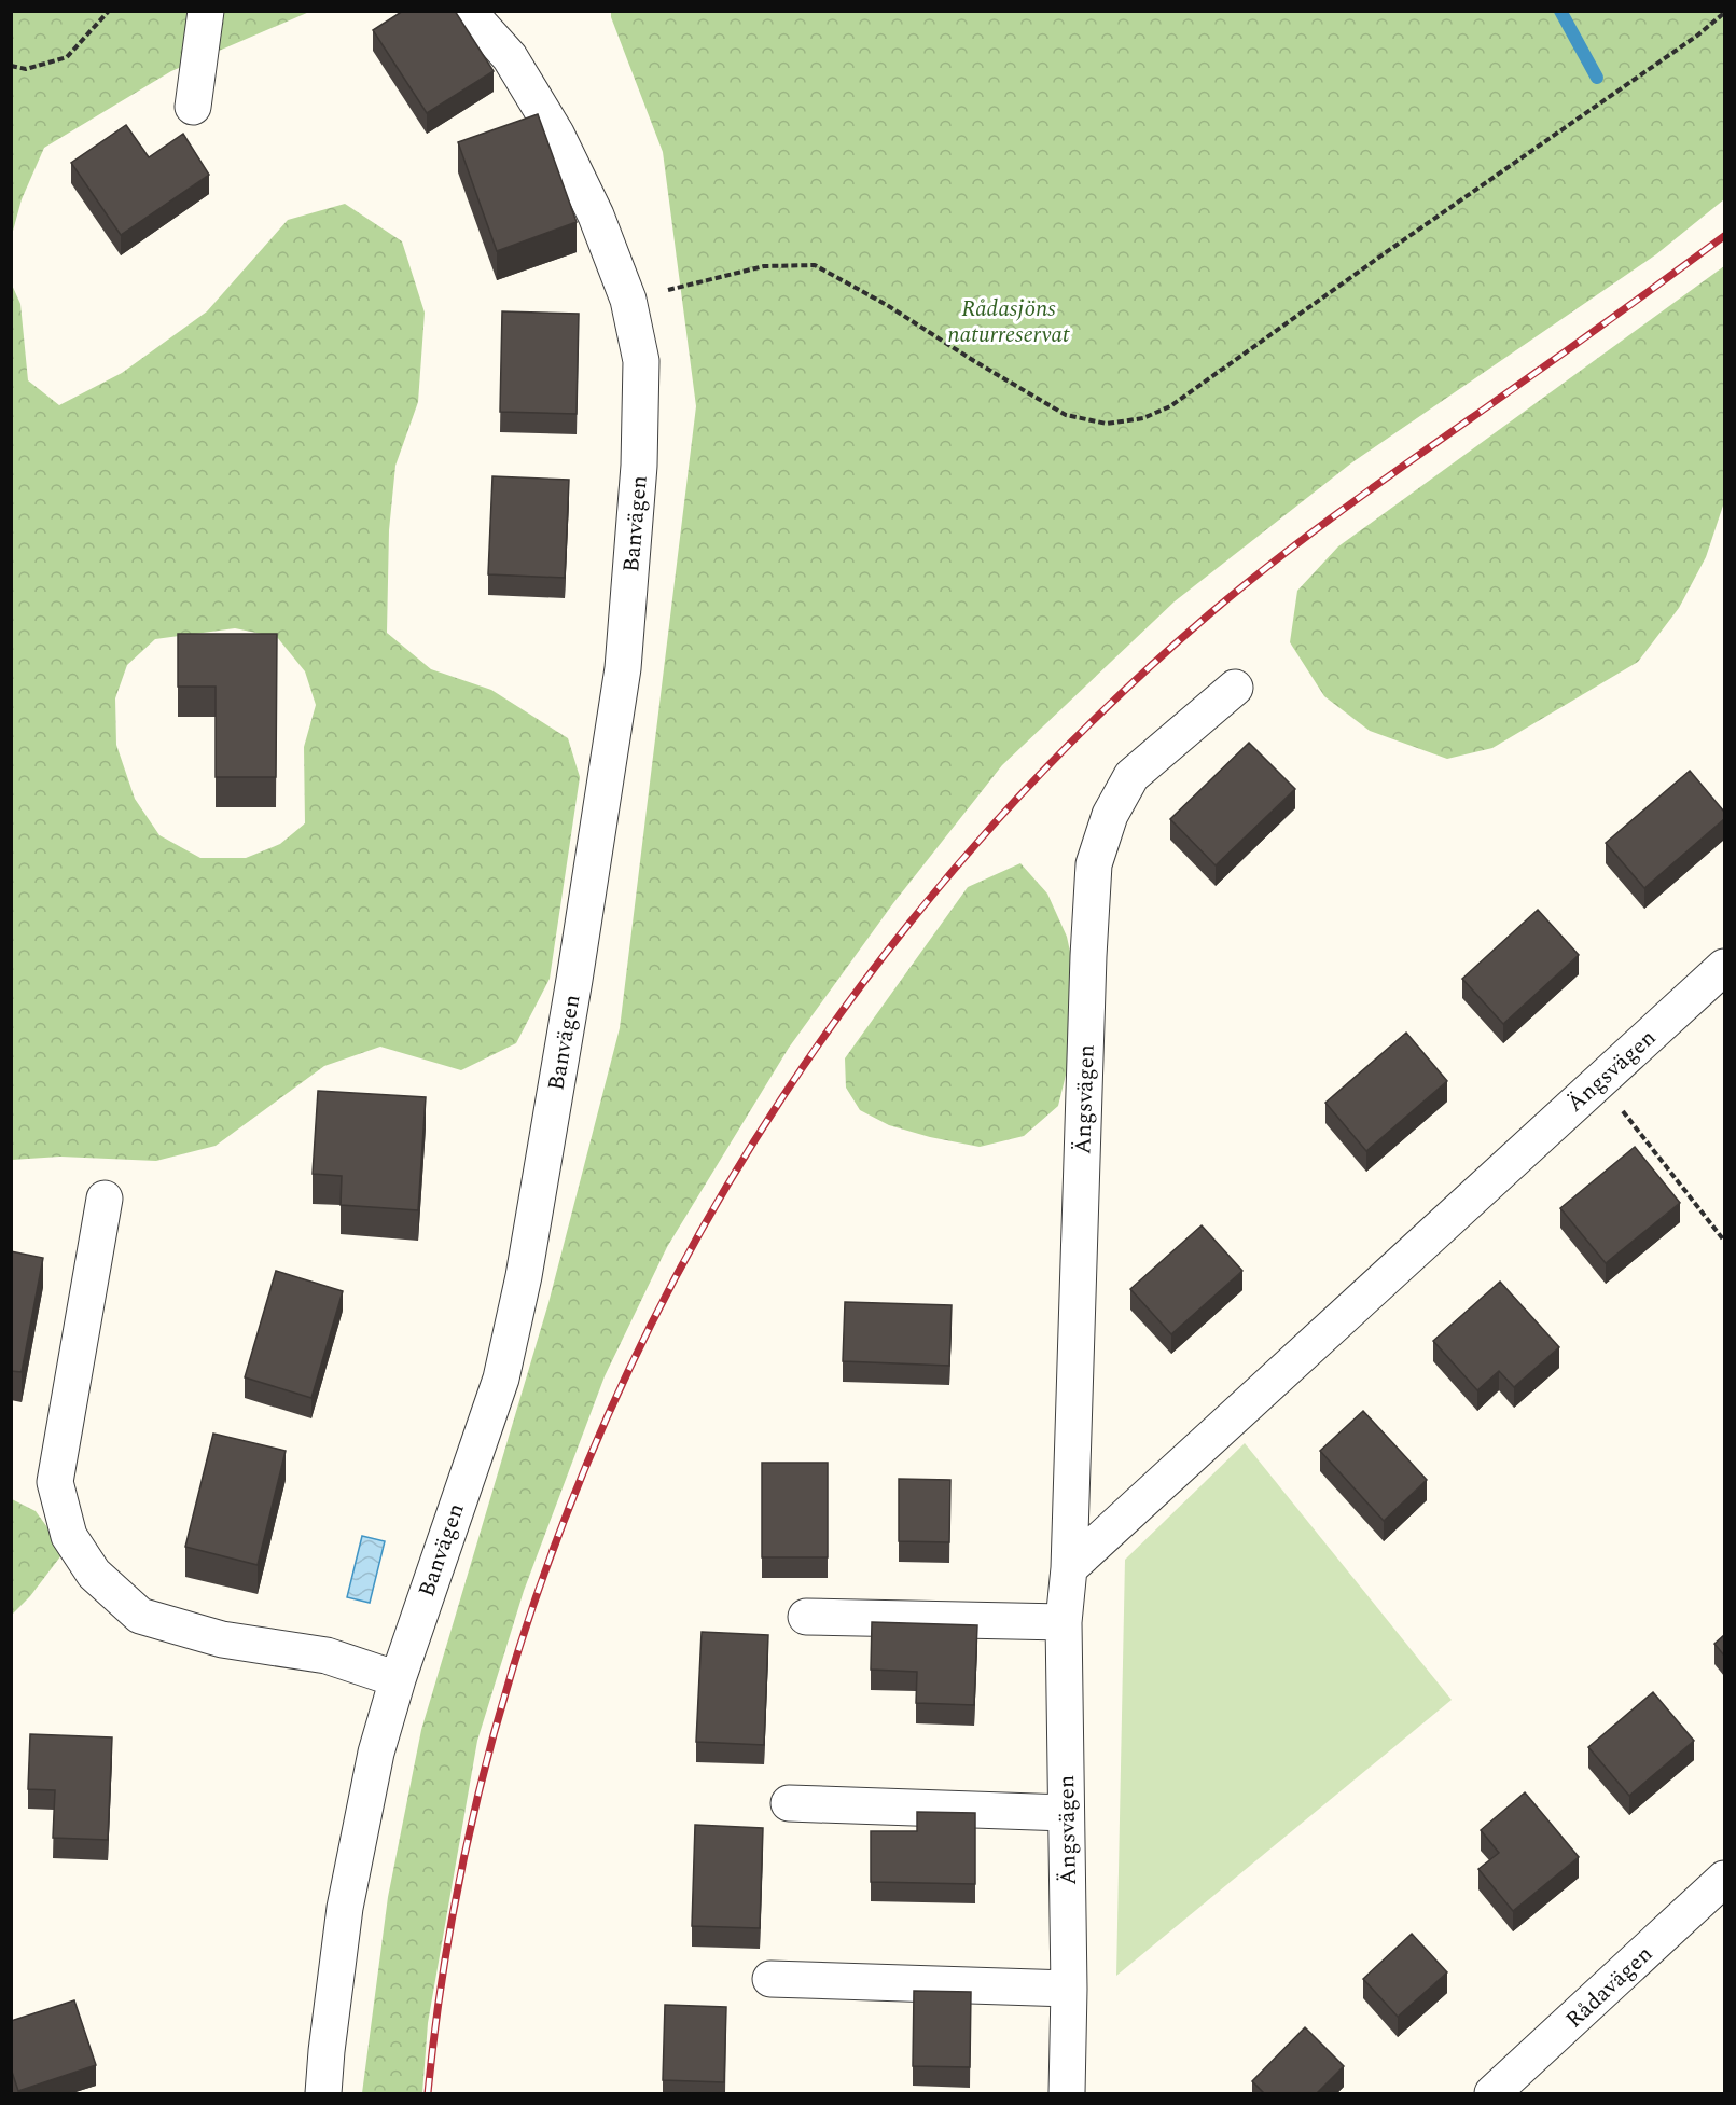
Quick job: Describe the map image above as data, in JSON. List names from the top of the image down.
{
  "streets": {
    "street": ["Banvägen", "Ängsvägen", "Rådavägen"]
  },
  "parks": ["Rådasjöns naturreservat"]
}
